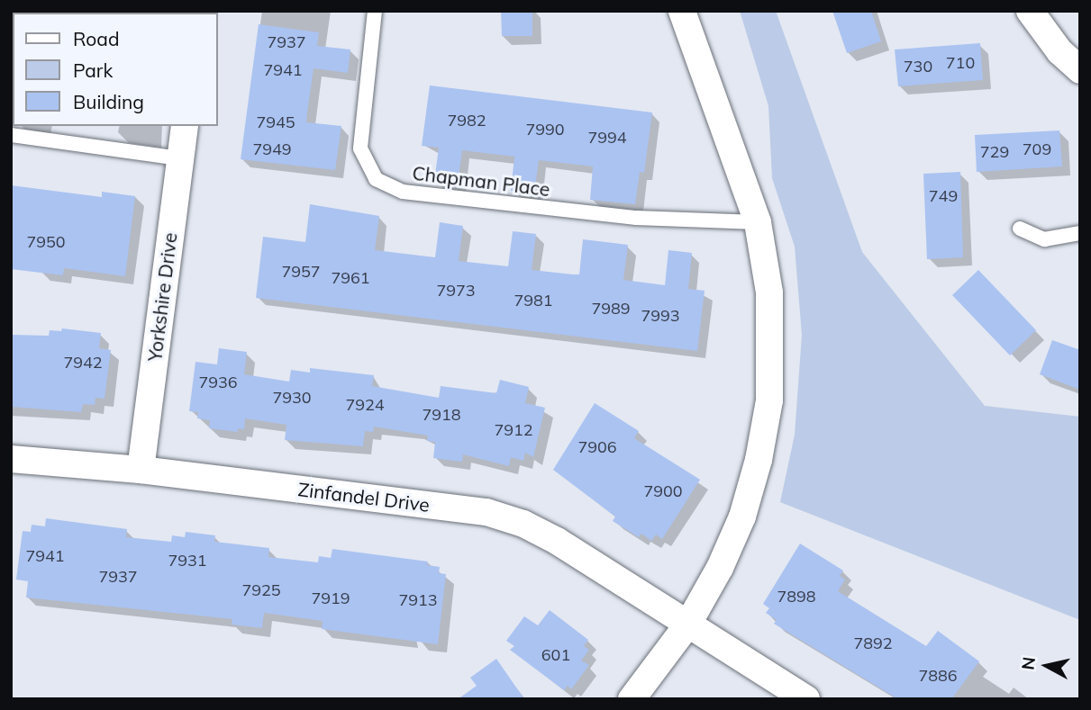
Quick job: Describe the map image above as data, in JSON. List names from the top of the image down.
{
  "streets": {
    "street": ["Yorkshire Drive", "Zinfandel Drive"],
    "lane": ["Chapman Place"]
  },
  "crossings": [
    ["Yorkshire Drive", "Zinfandel Drive"]
  ],
  "house_numbers": [
    "7937",
    "710",
    "730",
    "7941",
    "7982",
    "7945",
    "7990",
    "7994",
    "7949",
    "709",
    "729",
    "749",
    "7950",
    "7957",
    "7961",
    "7973",
    "7981",
    "7989",
    "7993",
    "7942",
    "7936",
    "7930",
    "7924",
    "7918",
    "7912",
    "7906",
    "7900",
    "7941",
    "7931",
    "7937",
    "7925",
    "7898",
    "7919",
    "7913",
    "7892",
    "601",
    "7886"
  ],
  "legend": ["Road", "Park", "Building"],
  "north": "left"
}
